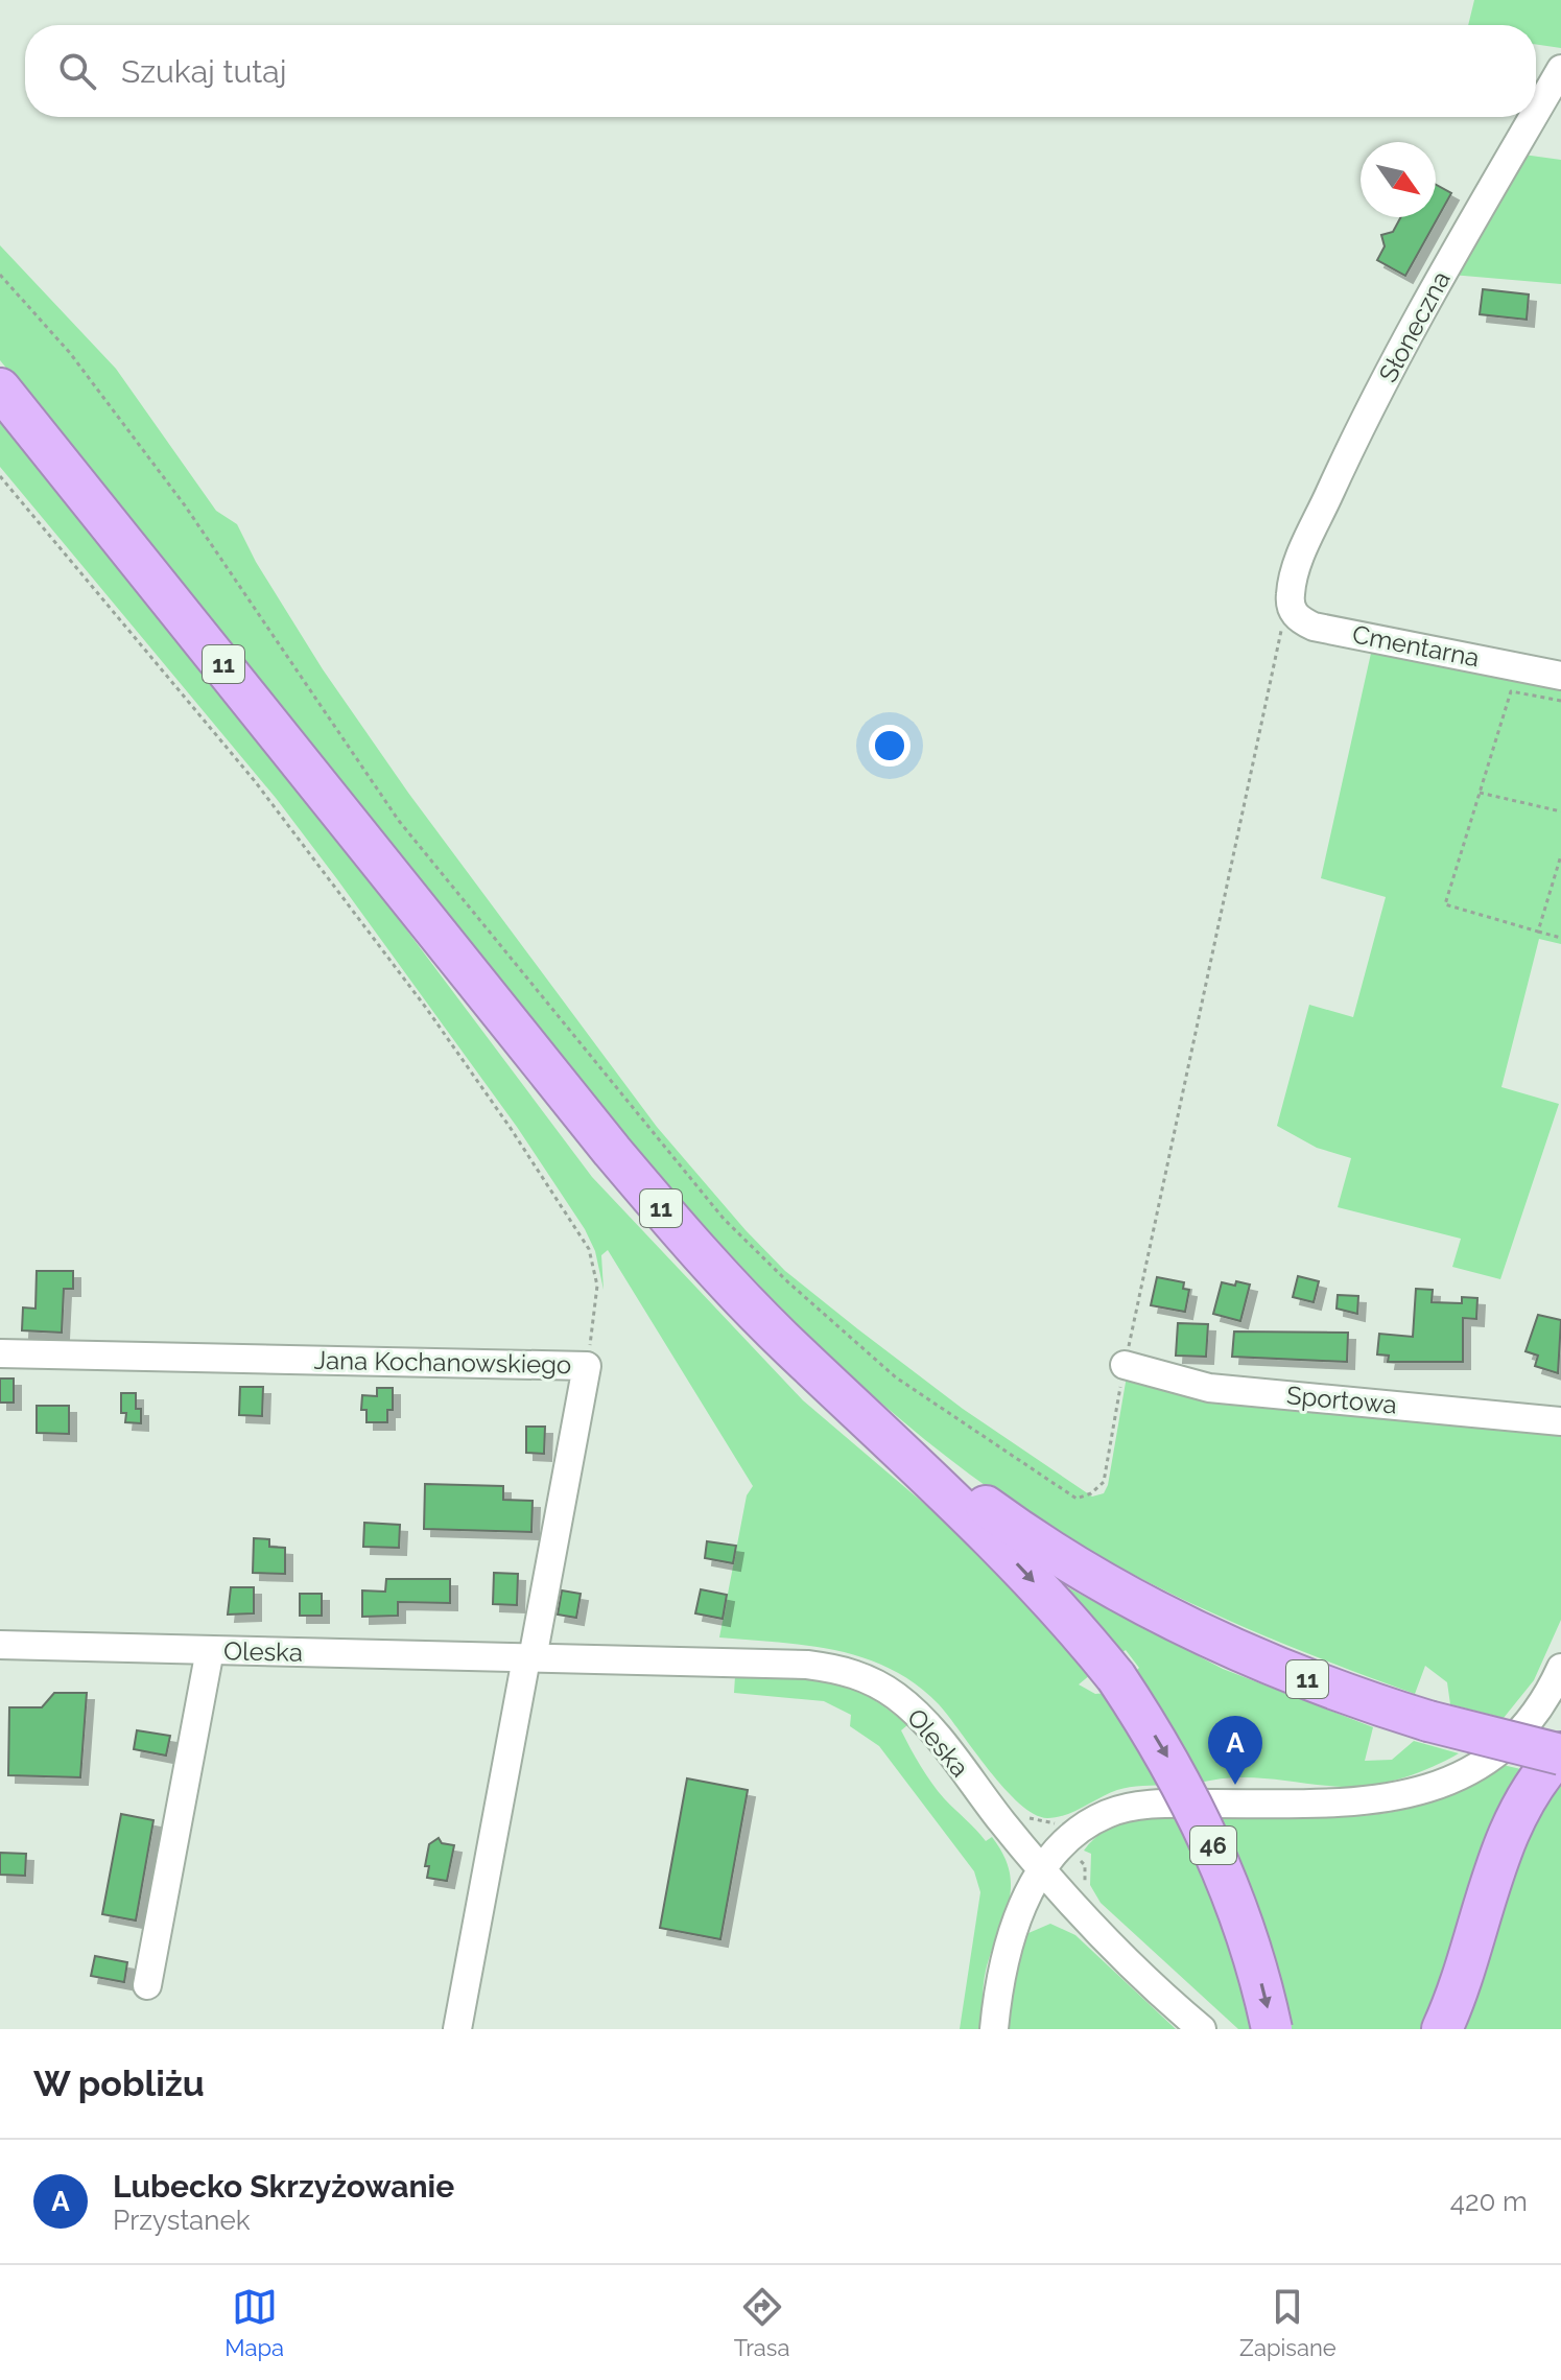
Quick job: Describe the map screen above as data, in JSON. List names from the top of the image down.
{
  "streets": {
    "highway": ["11", "46"],
    "street": [
      "Słoneczna",
      "Cmentarna",
      "Jana Kochanowskiego",
      "Sportowa",
      "Oleska"
    ]
  },
  "crossings": [
    ["Słoneczna", "Cmentarna"],
    ["11", "46"],
    ["Jana Kochanowskiego", "Oleska"]
  ],
  "north": "bottom right",
  "page": {
    "search": "Szukaj tutaj",
    "pins": "A",
    "heading": "W pobliżu",
    "list": [
      {
        "mark": "A",
        "name": "Lubecko Skrzyżowanie",
        "note": "Przystanek",
        "value": "420 m"
      }
    ],
    "nav": ["Mapa", "Trasa", "Zapisane"]
  }
}
